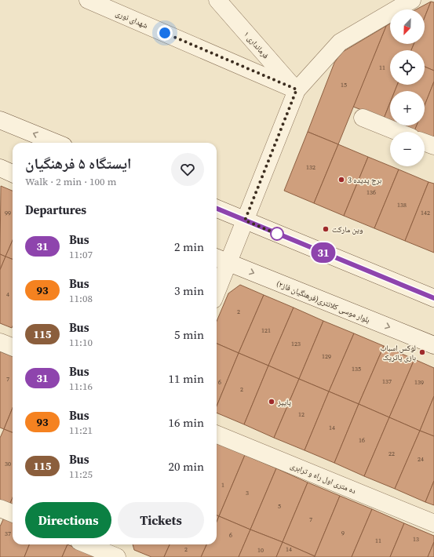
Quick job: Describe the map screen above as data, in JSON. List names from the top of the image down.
{
  "streets": {
    "street": [
      "شهدای نوری",
      "فرمانداری ۱",
      "بلوار موسی کلانتری(فرهنگیان فاز۲)",
      "ده متری اول راه و ترابری"
    ]
  },
  "crossings": [
    ["شهدای نوری", "فرمانداری ۱"]
  ],
  "places": [
    "برج پدیده 3",
    "وین مارکت",
    "لوکس اسباب بازی پاتریک",
    "پاییز"
  ],
  "lines": ["bus line 31"],
  "house_numbers": [
    "11",
    "15",
    "132",
    "136",
    "138",
    "99",
    "142",
    "4",
    "2",
    "121",
    "123",
    "129",
    "135",
    "7",
    "137",
    "6",
    "139",
    "2",
    "12",
    "14",
    "16",
    "22",
    "24",
    "30",
    "1",
    "3",
    "5",
    "7",
    "9",
    "37",
    "6",
    "13",
    "11",
    "2",
    "14",
    "10"
  ],
  "north": "bottom left",
  "page": {
    "on_map": "31",
    "map_buttons": ["+", "−"],
    "heading": [
      ["ایستگاه ۵ فرهنگیان", "Walk · 2 min · 100 m"],
      "Departures"
    ],
    "list": [
      {
        "mark": "31",
        "name": "Bus",
        "note": "11:07",
        "value": "2 min"
      },
      {
        "mark": "93",
        "name": "Bus",
        "note": "11:08",
        "value": "3 min"
      },
      {
        "mark": "115",
        "name": "Bus",
        "note": "11:10",
        "value": "5 min"
      },
      {
        "mark": "31",
        "name": "Bus",
        "note": "11:16",
        "value": "11 min"
      },
      {
        "mark": "93",
        "name": "Bus",
        "note": "11:21",
        "value": "16 min"
      },
      {
        "mark": "115",
        "name": "Bus",
        "note": "11:25",
        "value": "20 min"
      }
    ],
    "buttons": ["Directions", "Tickets"]
  }
}
